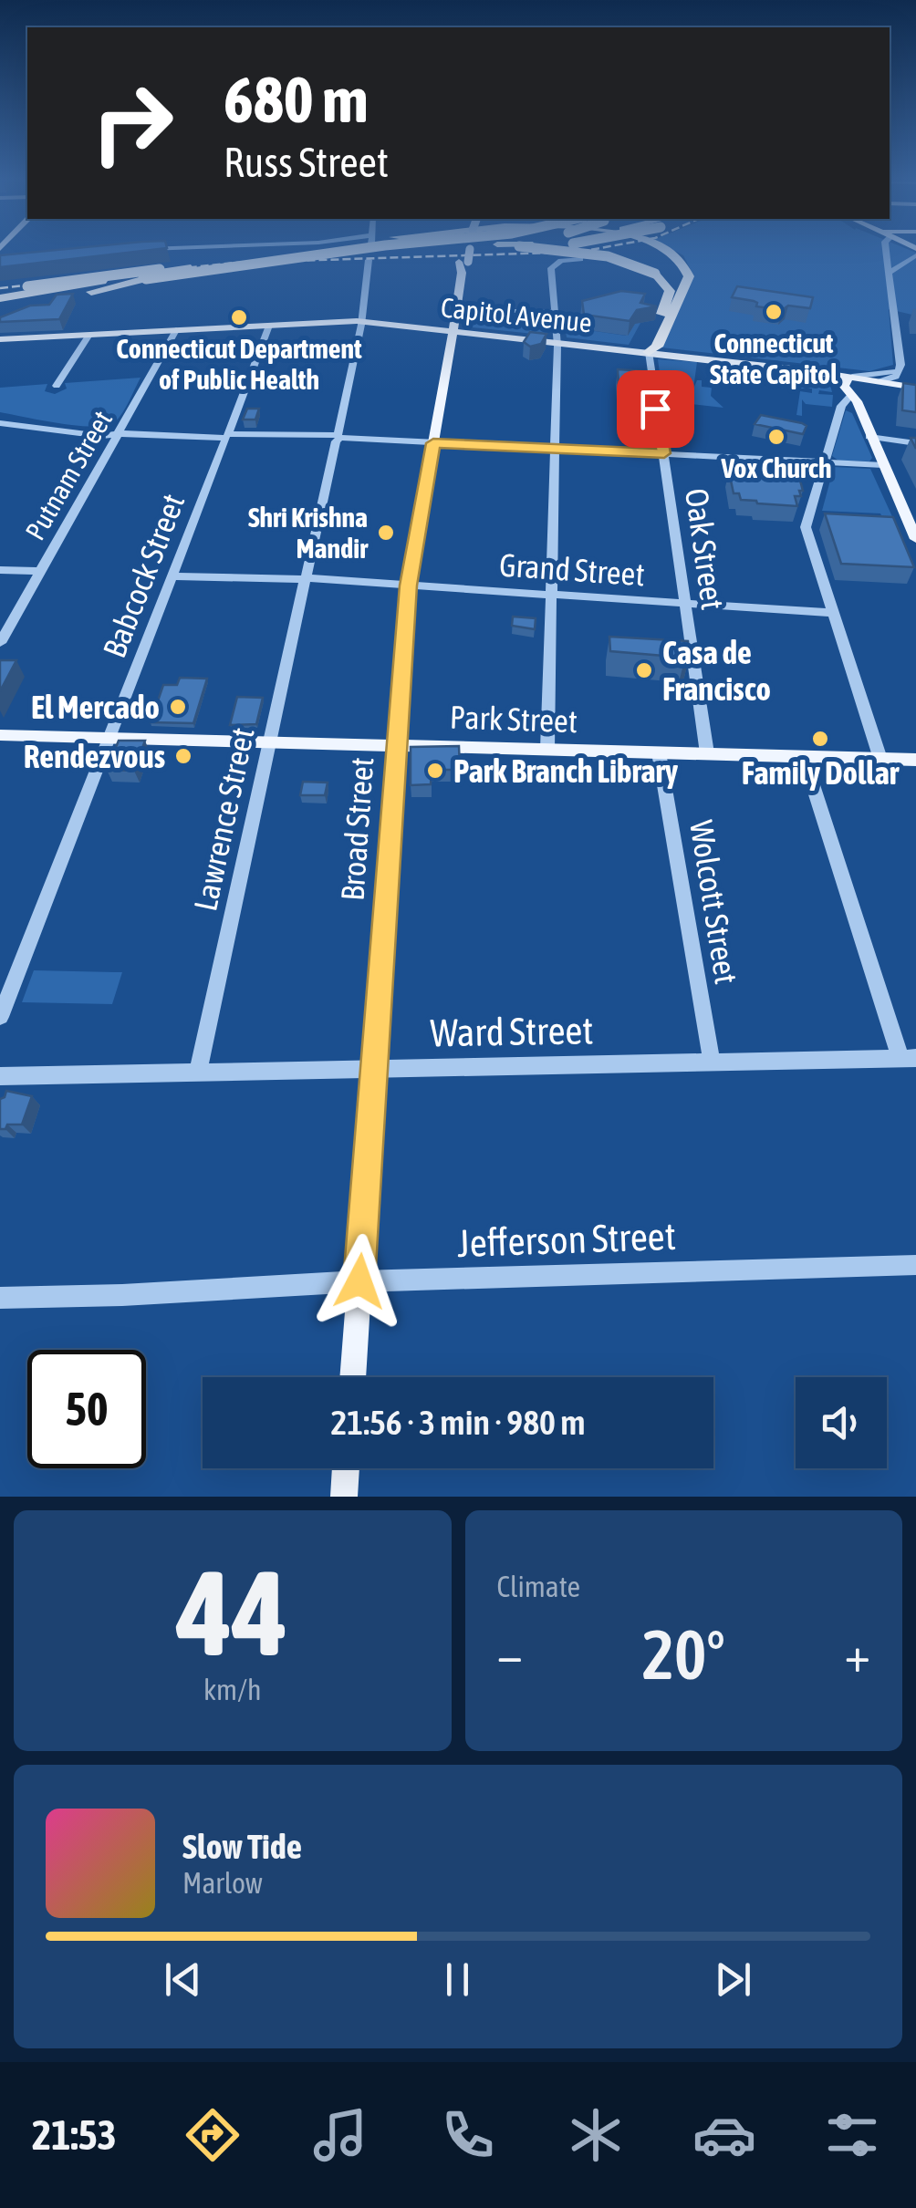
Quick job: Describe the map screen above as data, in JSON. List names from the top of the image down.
{
  "streets": {
    "main road": ["Capitol Avenue", "Park Street", "Broad Street"],
    "street": [
      "Putnam Street",
      "Oak Street",
      "Grand Street",
      "Babcock Street",
      "Lawrence Street",
      "Wolcott Street",
      "Ward Street",
      "Jefferson Street"
    ]
  },
  "crossings": [
    ["Capitol Avenue", "Putnam Street"],
    ["Capitol Avenue", "Oak Street"],
    ["Capitol Avenue", "Babcock Street"],
    ["Capitol Avenue", "Lawrence Street"],
    ["Capitol Avenue", "Broad Street"],
    ["Oak Street", "Grand Street"],
    ["Oak Street", "Park Street"],
    ["Grand Street", "Babcock Street"],
    ["Grand Street", "Lawrence Street"],
    ["Grand Street", "Broad Street"],
    ["Babcock Street", "Park Street"],
    ["Park Street", "Lawrence Street"],
    ["Park Street", "Broad Street"],
    ["Park Street", "Wolcott Street"],
    ["Lawrence Street", "Ward Street"],
    ["Broad Street", "Ward Street"],
    ["Broad Street", "Jefferson Street"],
    ["Wolcott Street", "Ward Street"]
  ],
  "places": [
    "Connecticut State Capitol",
    "Connecticut Department of Public Health",
    "Vox Church",
    "Shri Krishna Mandir",
    "Casa de Francisco",
    "El Mercado",
    "Family Dollar",
    "Rendezvous",
    "Park Branch Library"
  ],
  "page": {
    "turn": ["680 m", "Russ Street"],
    "limit": "50",
    "trip": "21:56 · 3 min · 980 m",
    "tile": [
      ["44", "km/h"],
      "Climate"
    ],
    "heat": ["−", "20°", "+"],
    "song": ["Slow Tide", "Marlow"],
    "tabs": "21:53"
  }
}
